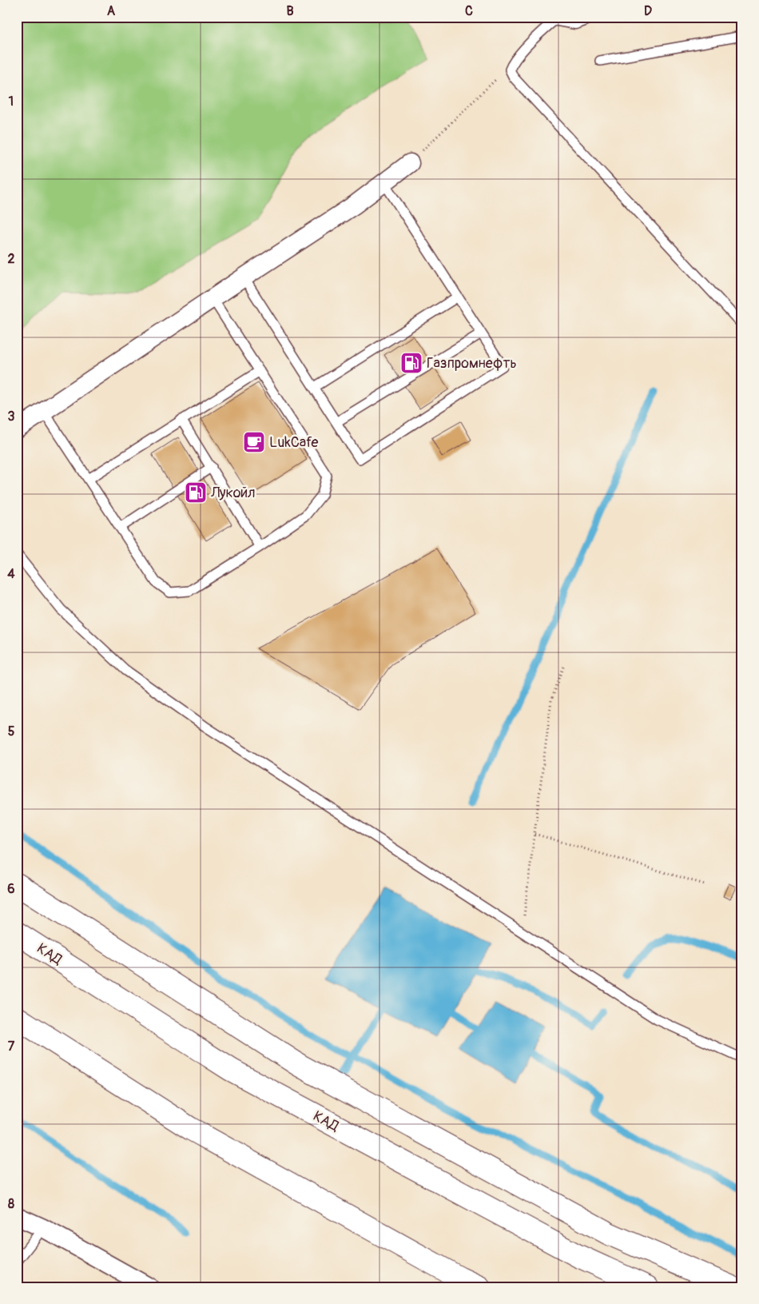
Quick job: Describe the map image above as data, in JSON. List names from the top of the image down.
{
  "streets": {
    "main road": ["КАД"]
  },
  "places": {
    "fuel station": ["Газпромнефть", "Лукойл"],
    "cafe": ["LukCafe"]
  },
  "grid": {
    "columns": [
      "A",
      "B",
      "C",
      "D"
    ],
    "rows": [
      "1",
      "2",
      "3",
      "4",
      "5",
      "6",
      "7",
      "8"
    ]
  }
}
